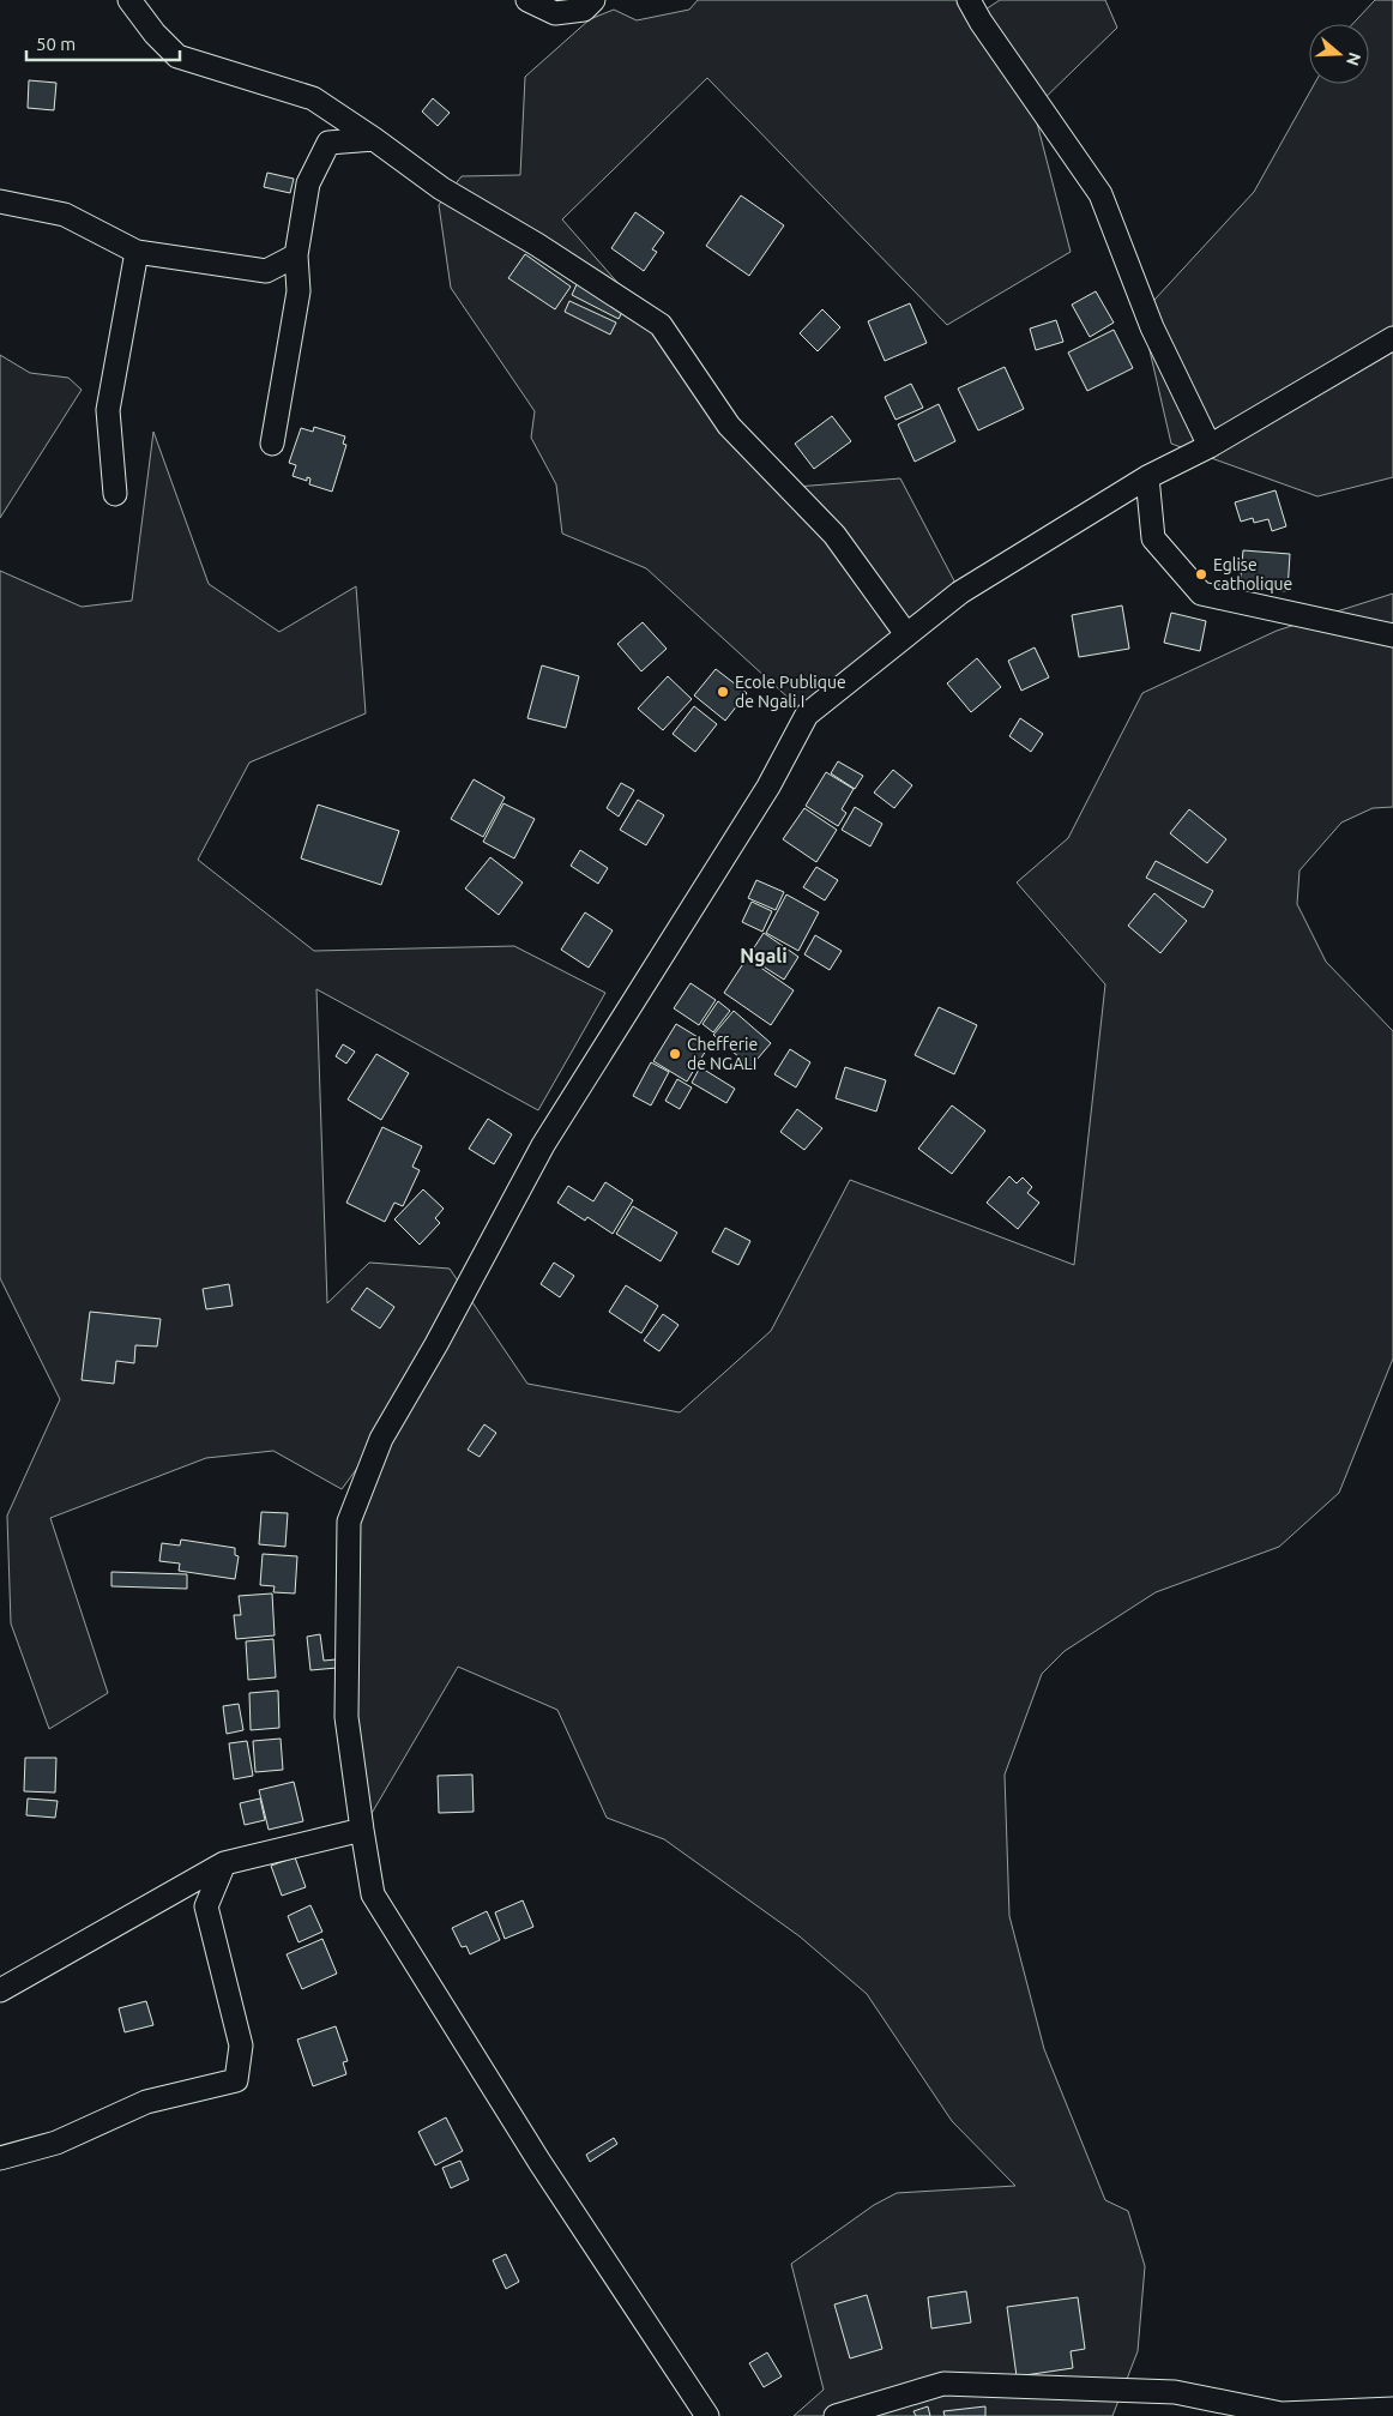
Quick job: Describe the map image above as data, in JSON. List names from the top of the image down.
{
  "districts": ["Ngali"],
  "places": ["Eglise catholique", "Ecole Publique de Ngali I", "Chefferie de NGALI"],
  "scale_bar": "50 m",
  "north": "right"
}
